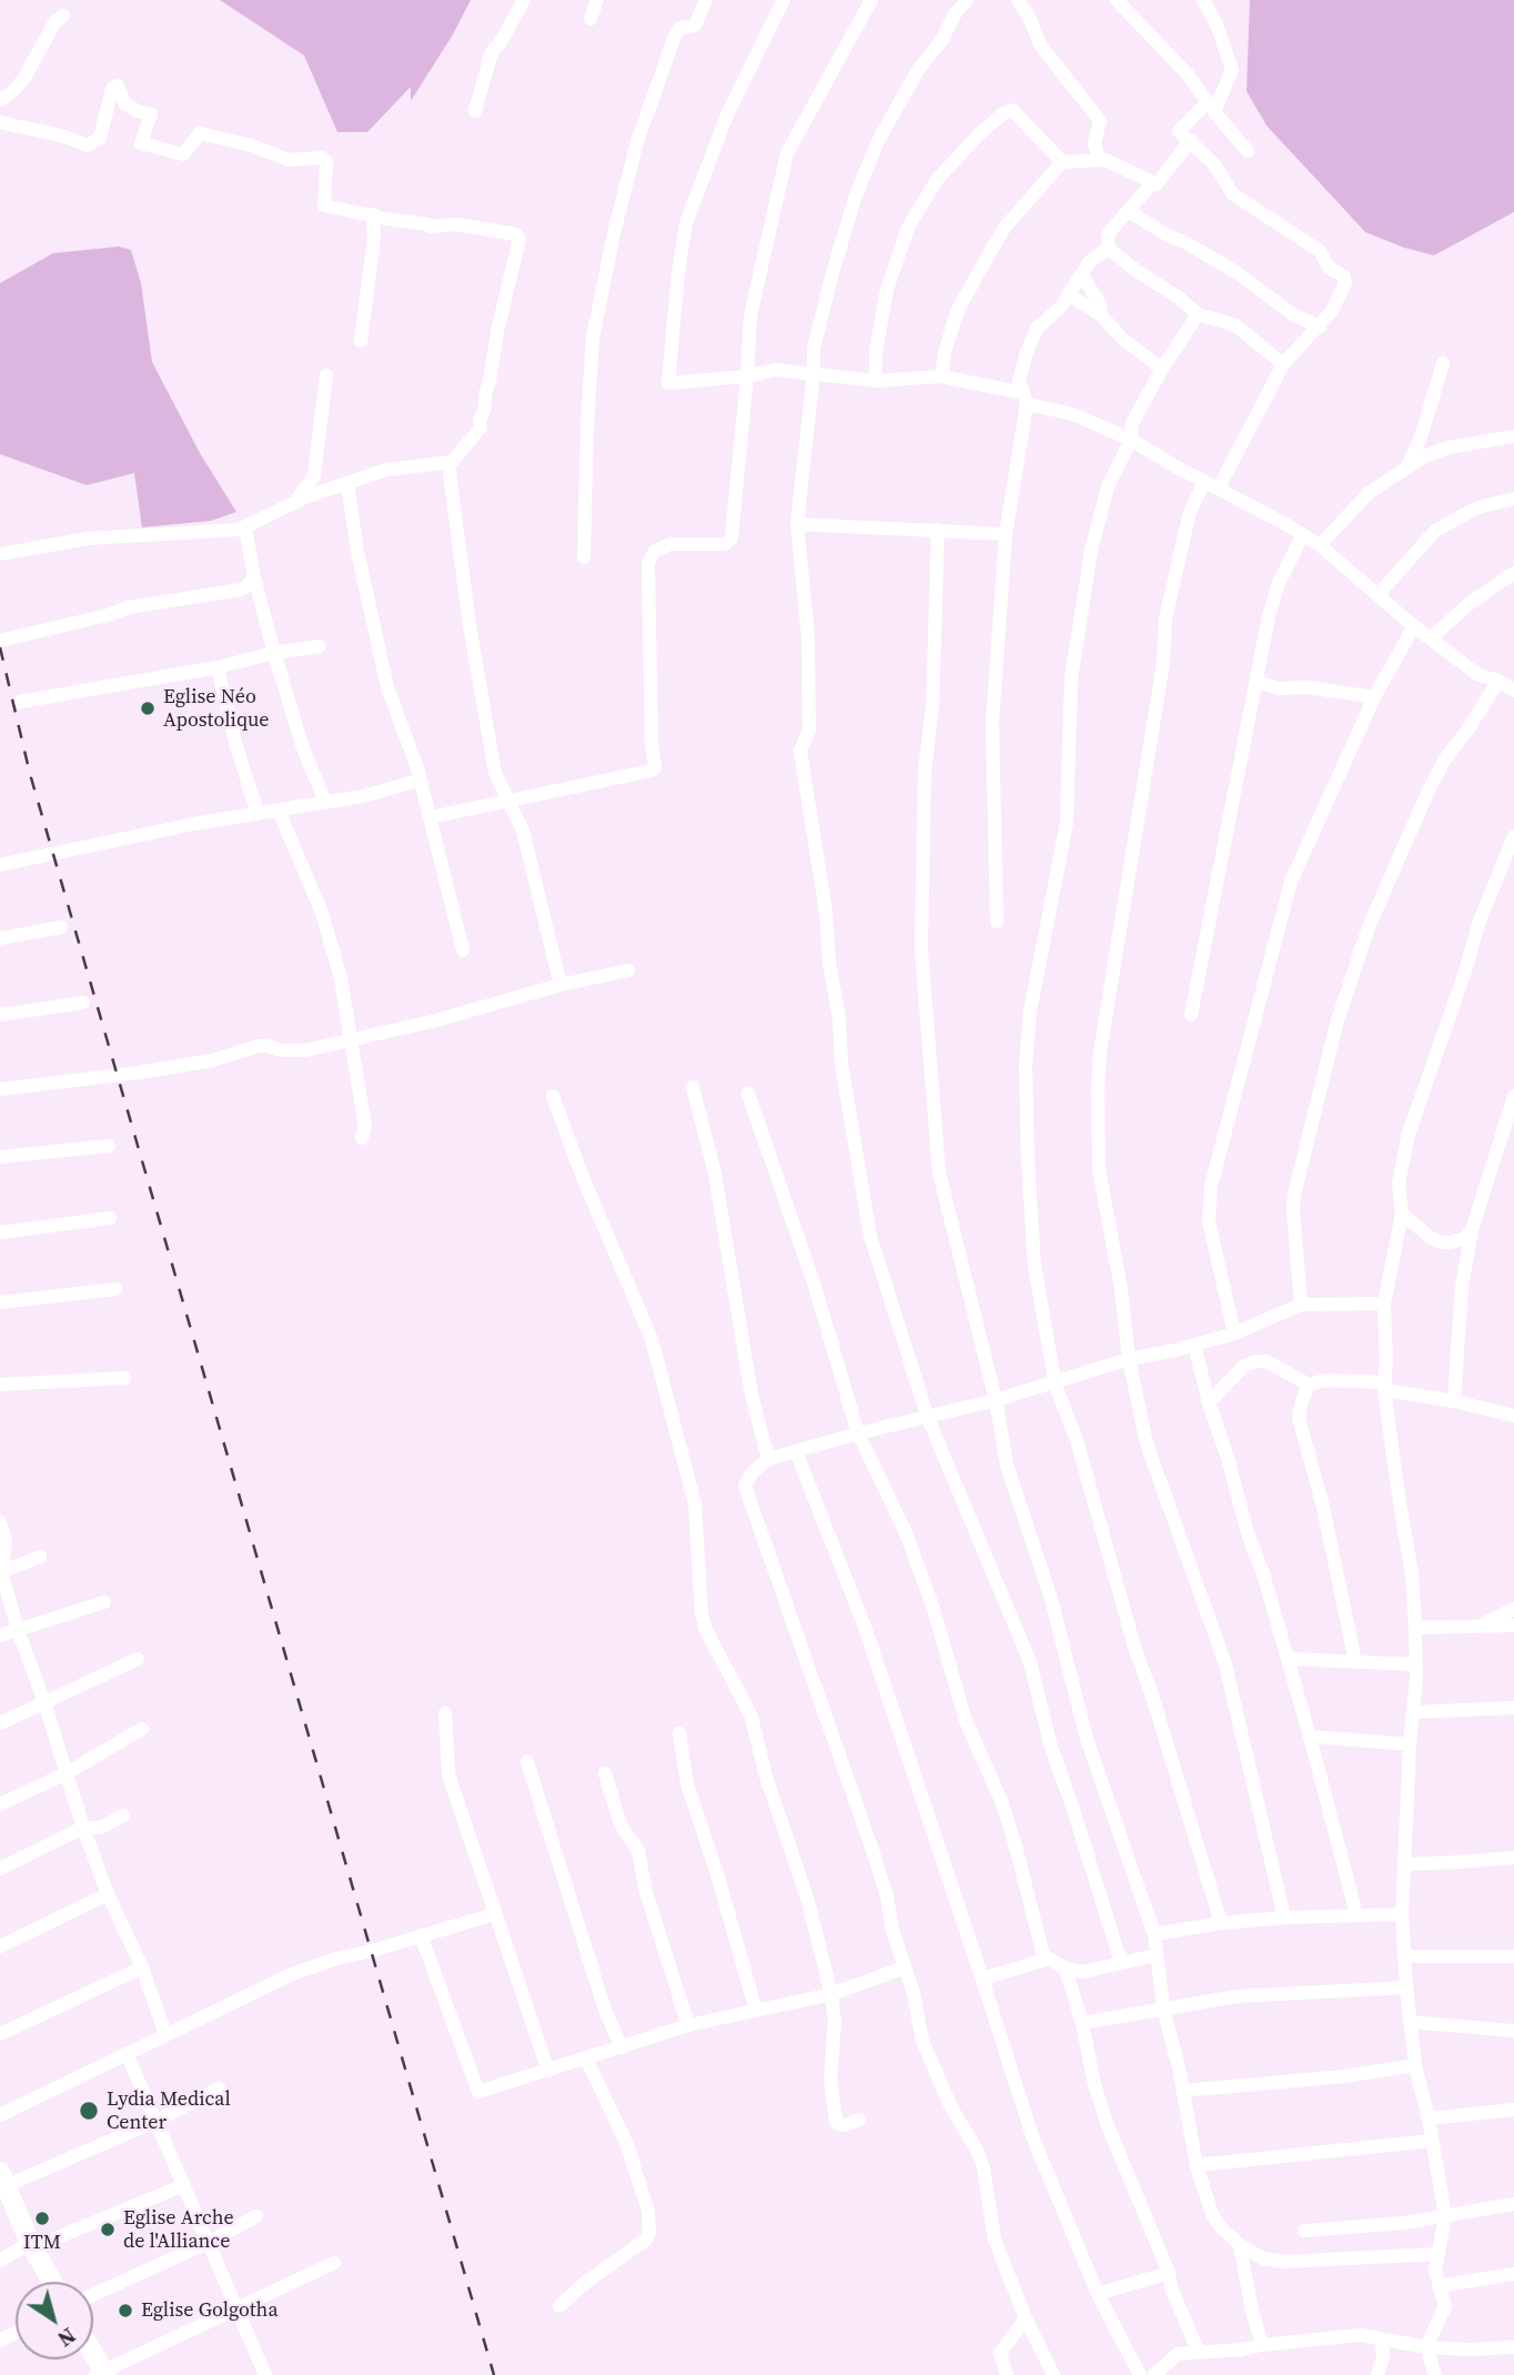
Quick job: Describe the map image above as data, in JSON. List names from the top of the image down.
{
  "places": [
    "Eglise Néo Apostolique",
    "Lydia Medical Center",
    "ITM",
    "Eglise Arche de l'Alliance",
    "Eglise Golgotha"
  ],
  "north": "bottom right"
}
